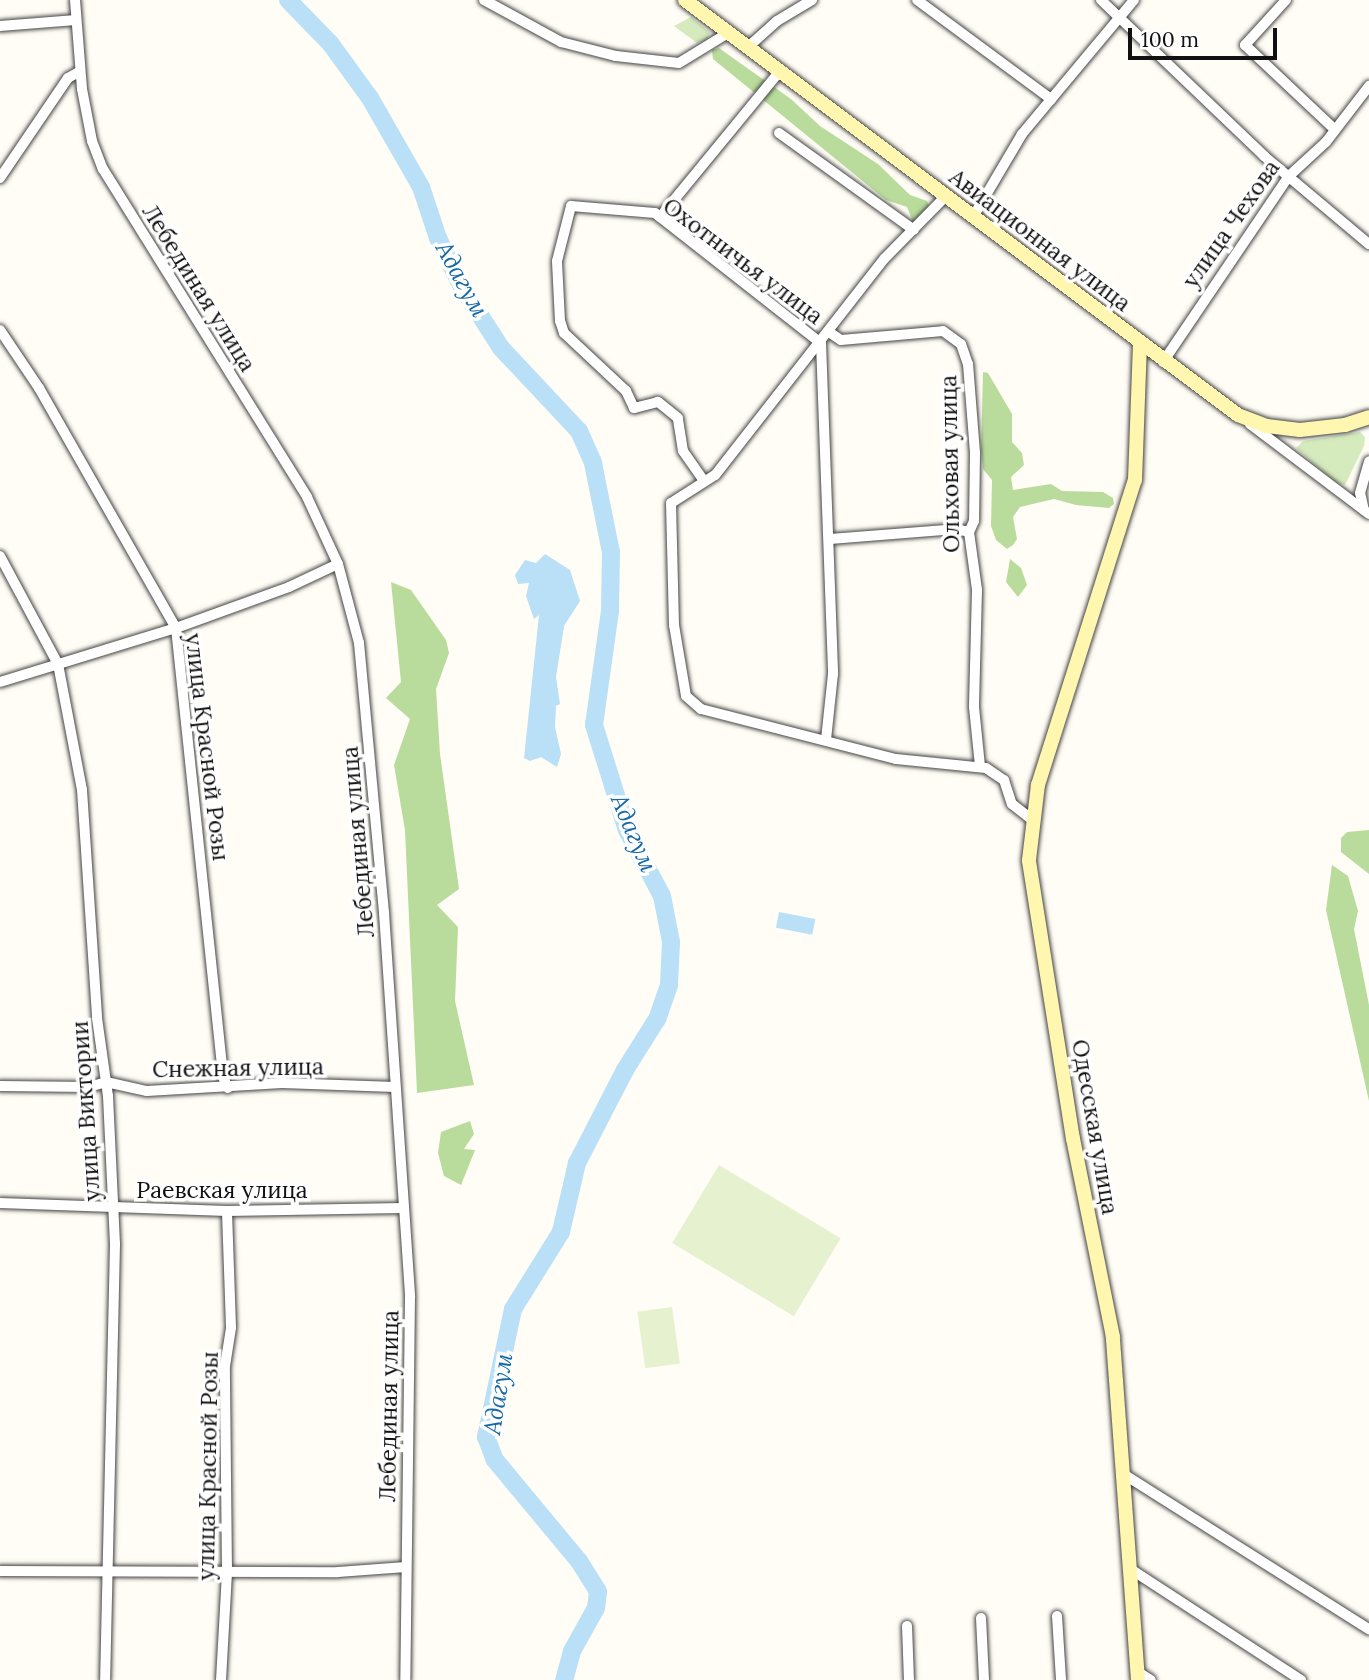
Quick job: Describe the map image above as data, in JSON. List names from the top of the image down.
{
  "streets": {
    "main road": ["Авиационная улица", "Одесская улица"],
    "street": [
      "улица Чехова",
      "Охотничья улица",
      "Лебединая улица",
      "Ольховая улица",
      "улица Красной Розы",
      "Снежная улица",
      "улица Виктории",
      "Раевская улица"
    ]
  },
  "crossings": [
    ["улица Чехова", "Авиационная улица"],
    ["Авиационная улица", "Одесская улица"],
    ["Лебединая улица", "Снежная улица"],
    ["Лебединая улица", "Раевская улица"],
    ["улица Красной Розы", "Снежная улица"],
    ["улица Красной Розы", "Раевская улица"],
    ["Снежная улица", "улица Виктории"],
    ["улица Виктории", "Раевская улица"]
  ],
  "water": ["Адагум"],
  "scale_bar": "100 m"
}
